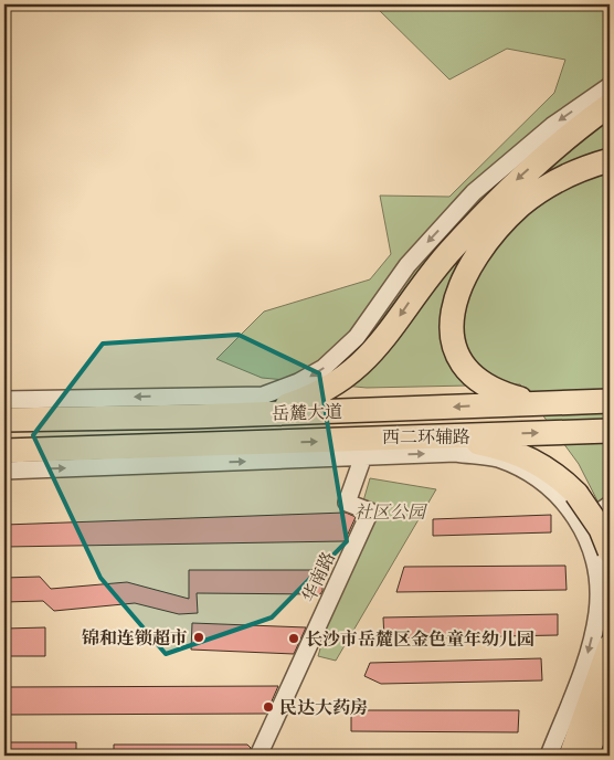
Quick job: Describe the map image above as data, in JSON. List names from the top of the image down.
{
  "streets": {
    "highway": ["岳麓大道"],
    "street": ["西二环辅路", "华南路"]
  },
  "crossings": [
    ["西二环辅路", "华南路"]
  ],
  "parks": ["社区公园"],
  "places": ["锦和连锁超市", "长沙市岳麓区金色童年幼儿园", "民达大药房"]
}
